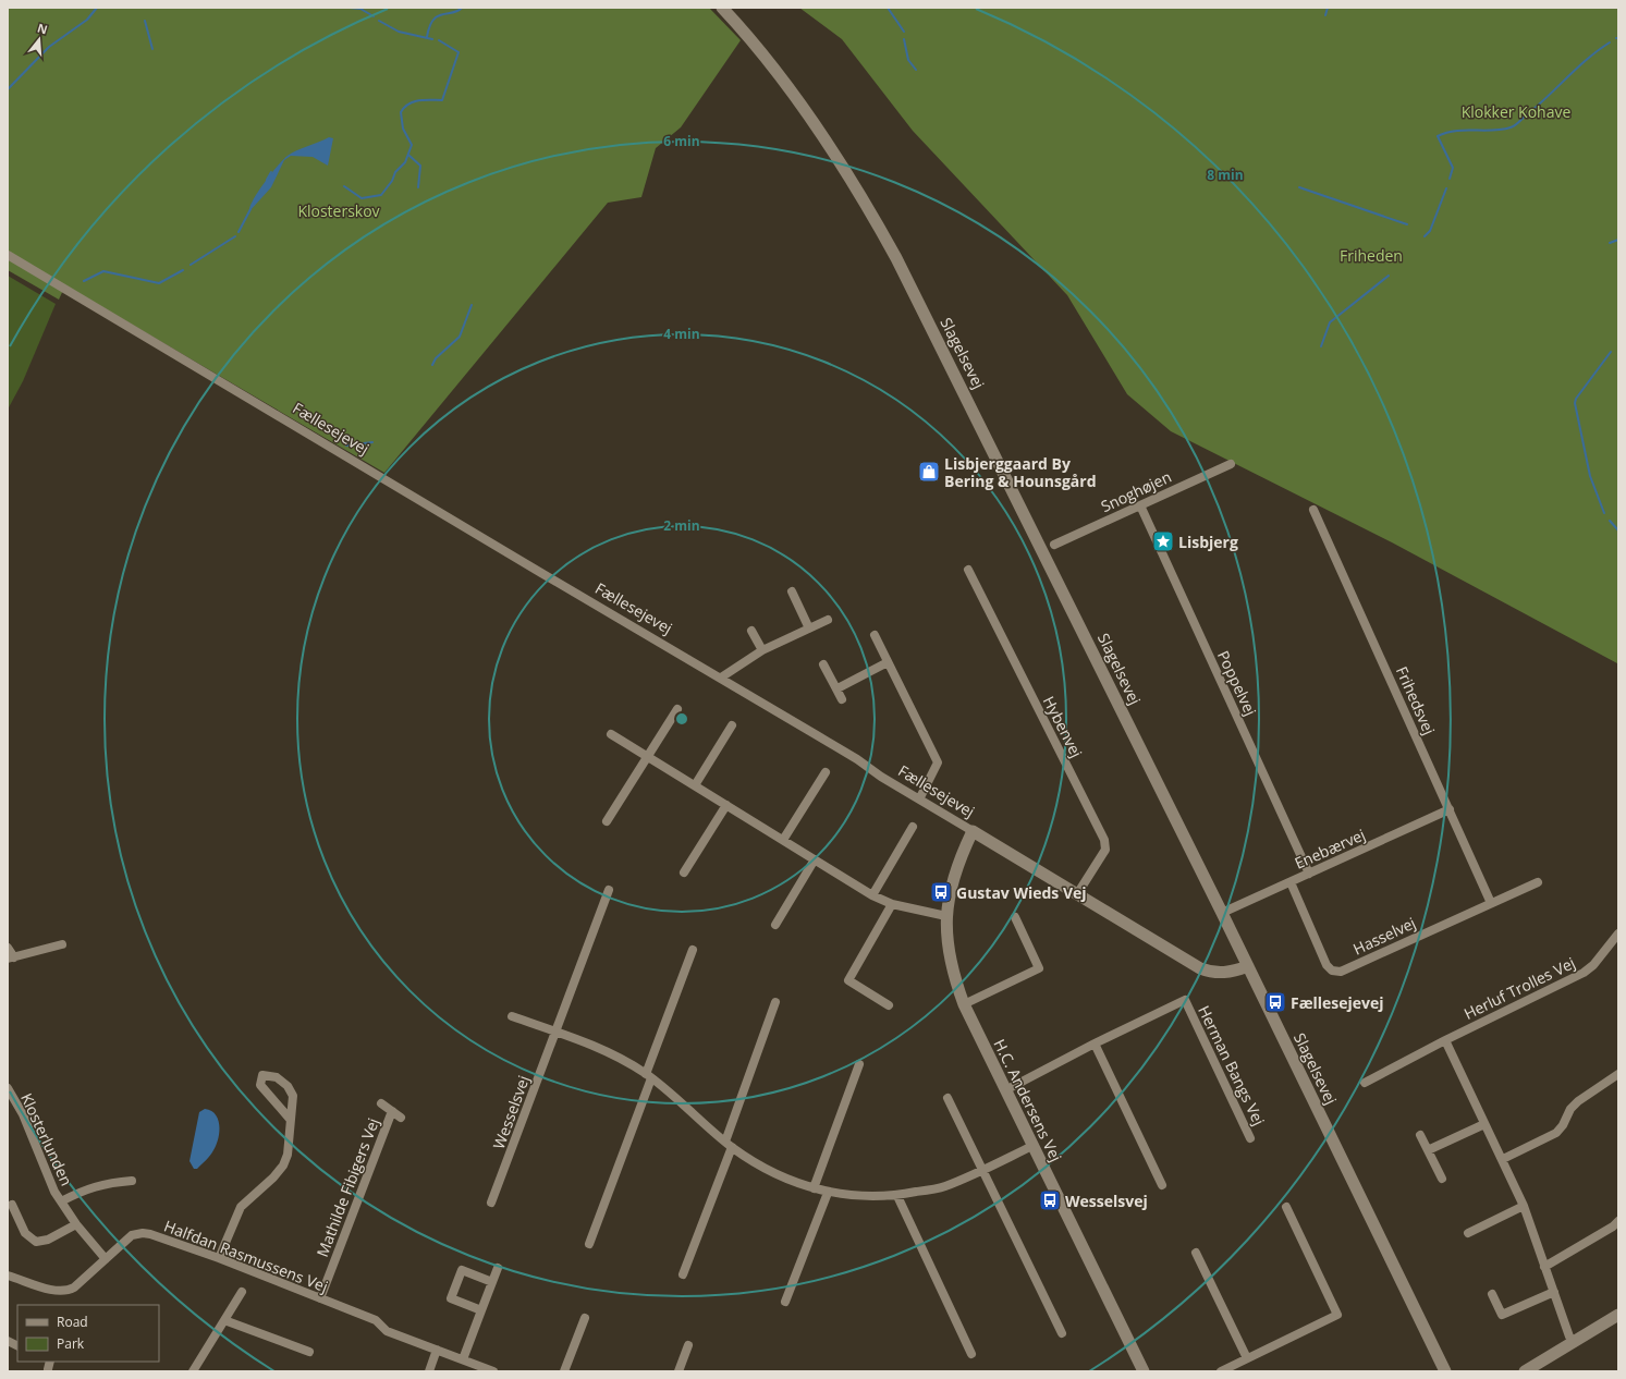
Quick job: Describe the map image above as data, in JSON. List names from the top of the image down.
{
  "streets": {
    "street": [
      "Slagelsevej",
      "Fællesejevej",
      "Snoghøjen",
      "Poppelvej",
      "Frihedsvej",
      "Hybenvej",
      "Enebærvej",
      "Hasselvej",
      "Herluf Trolles Vej",
      "Herman Bangs Vej",
      "H.C. Andersens Vej",
      "Wesselsvej",
      "Klosterlunden",
      "Mathilde Fibigers Vej",
      "Halfdan Rasmussens Vej"
    ]
  },
  "crossings": [
    ["Slagelsevej", "Fællesejevej"],
    ["Slagelsevej", "Enebærvej"],
    ["Fællesejevej", "Hybenvej"],
    ["Fællesejevej", "H.C. Andersens Vej"],
    ["Snoghøjen", "Poppelvej"],
    ["Poppelvej", "Enebærvej"],
    ["Frihedsvej", "Enebærvej"],
    ["Frihedsvej", "Hasselvej"],
    ["Enebærvej", "Hasselvej"],
    ["Herman Bangs Vej", "H.C. Andersens Vej"],
    ["Klosterlunden", "Halfdan Rasmussens Vej"],
    ["Mathilde Fibigers Vej", "Halfdan Rasmussens Vej"]
  ],
  "parks": ["Klokker Kohave", "Klosterskov", "Friheden"],
  "places": {
    "shop": ["Lisbjerggaard By Bering & Hounsgård"],
    "place": ["Lisbjerg"],
    "bus stop": ["Gustav Wieds Vej", "Fællesejevej", "Wesselsvej"]
  },
  "legend": ["Road", "Park"],
  "north": "top",
  "rings": [
    "6 min",
    "8 min",
    "4 min",
    "2 min"
  ]
}
